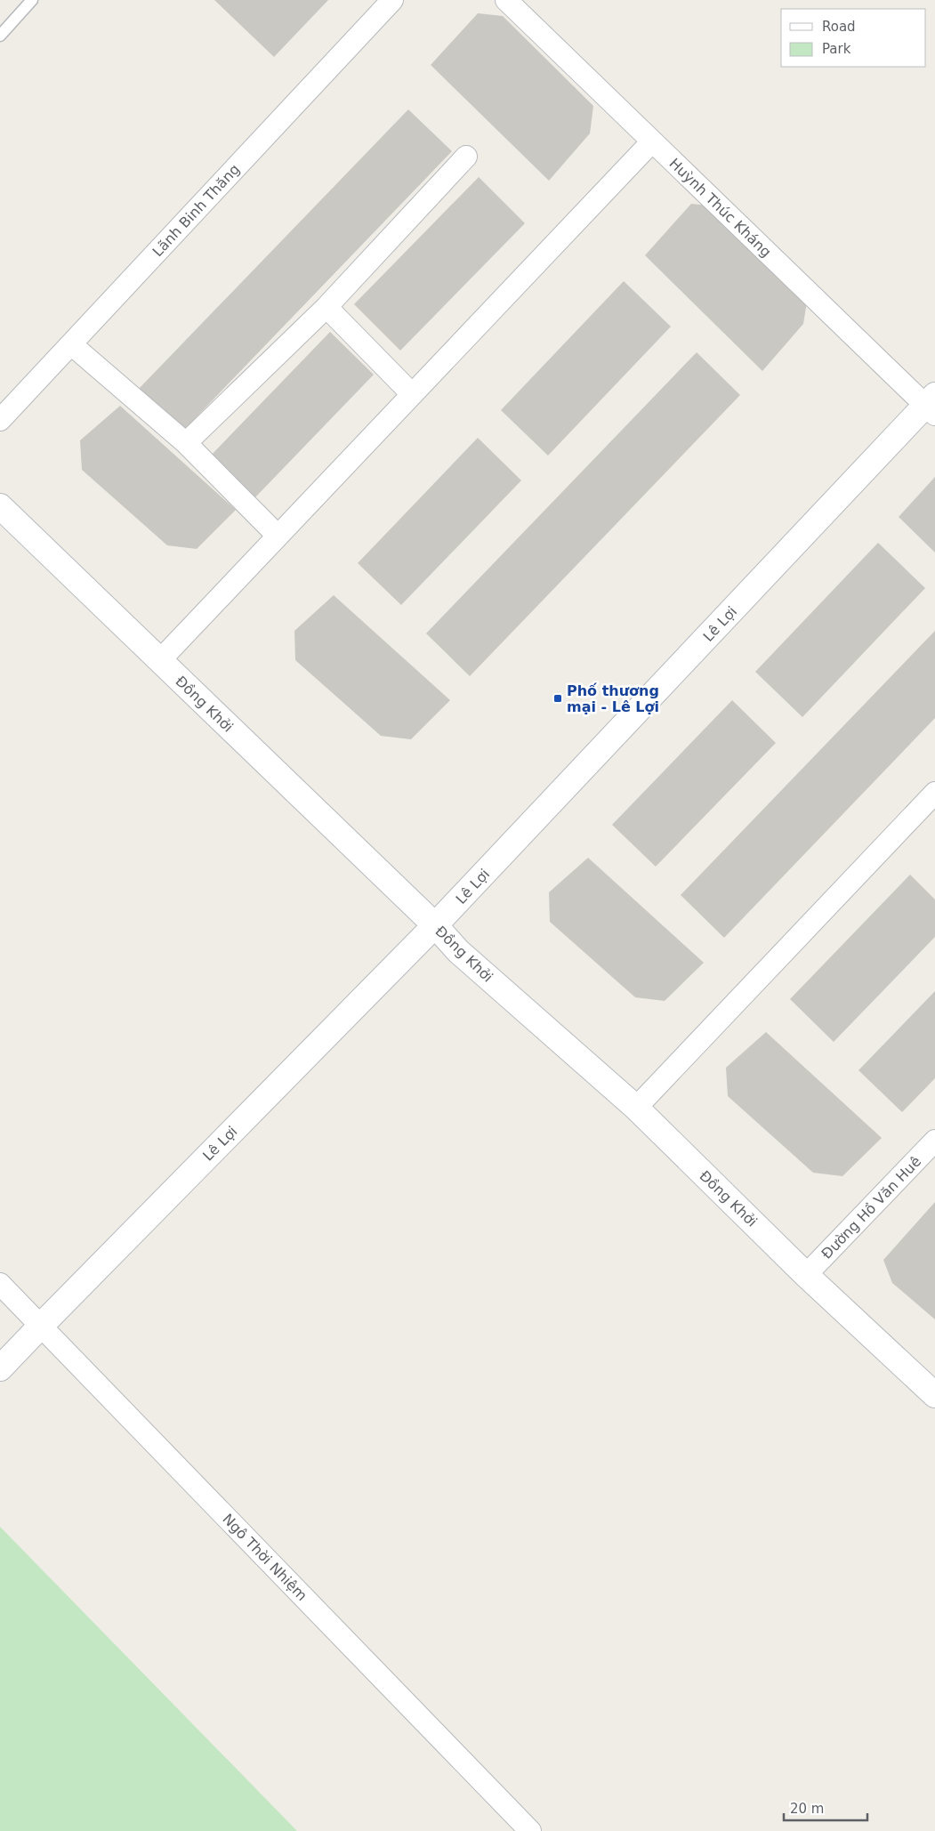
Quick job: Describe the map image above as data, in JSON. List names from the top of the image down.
{
  "streets": {
    "main road": ["Lê Lợi", "Đồng Khởi"],
    "street": [
      "Huỳnh Thúc Kháng",
      "Lãnh Binh Thăng",
      "Đường Hồ Văn Huê",
      "Ngô Thời Nhiệm"
    ]
  },
  "crossings": [
    ["Huỳnh Thúc Kháng", "Lê Lợi"],
    ["Lê Lợi", "Đồng Khởi"],
    ["Lê Lợi", "Ngô Thời Nhiệm"],
    ["Đồng Khởi", "Đường Hồ Văn Huê"]
  ],
  "places": {
    "transit": ["Phố thương mại - Lê Lợi"]
  },
  "legend": ["Road", "Park"],
  "scale_bar": "20 m"
}
